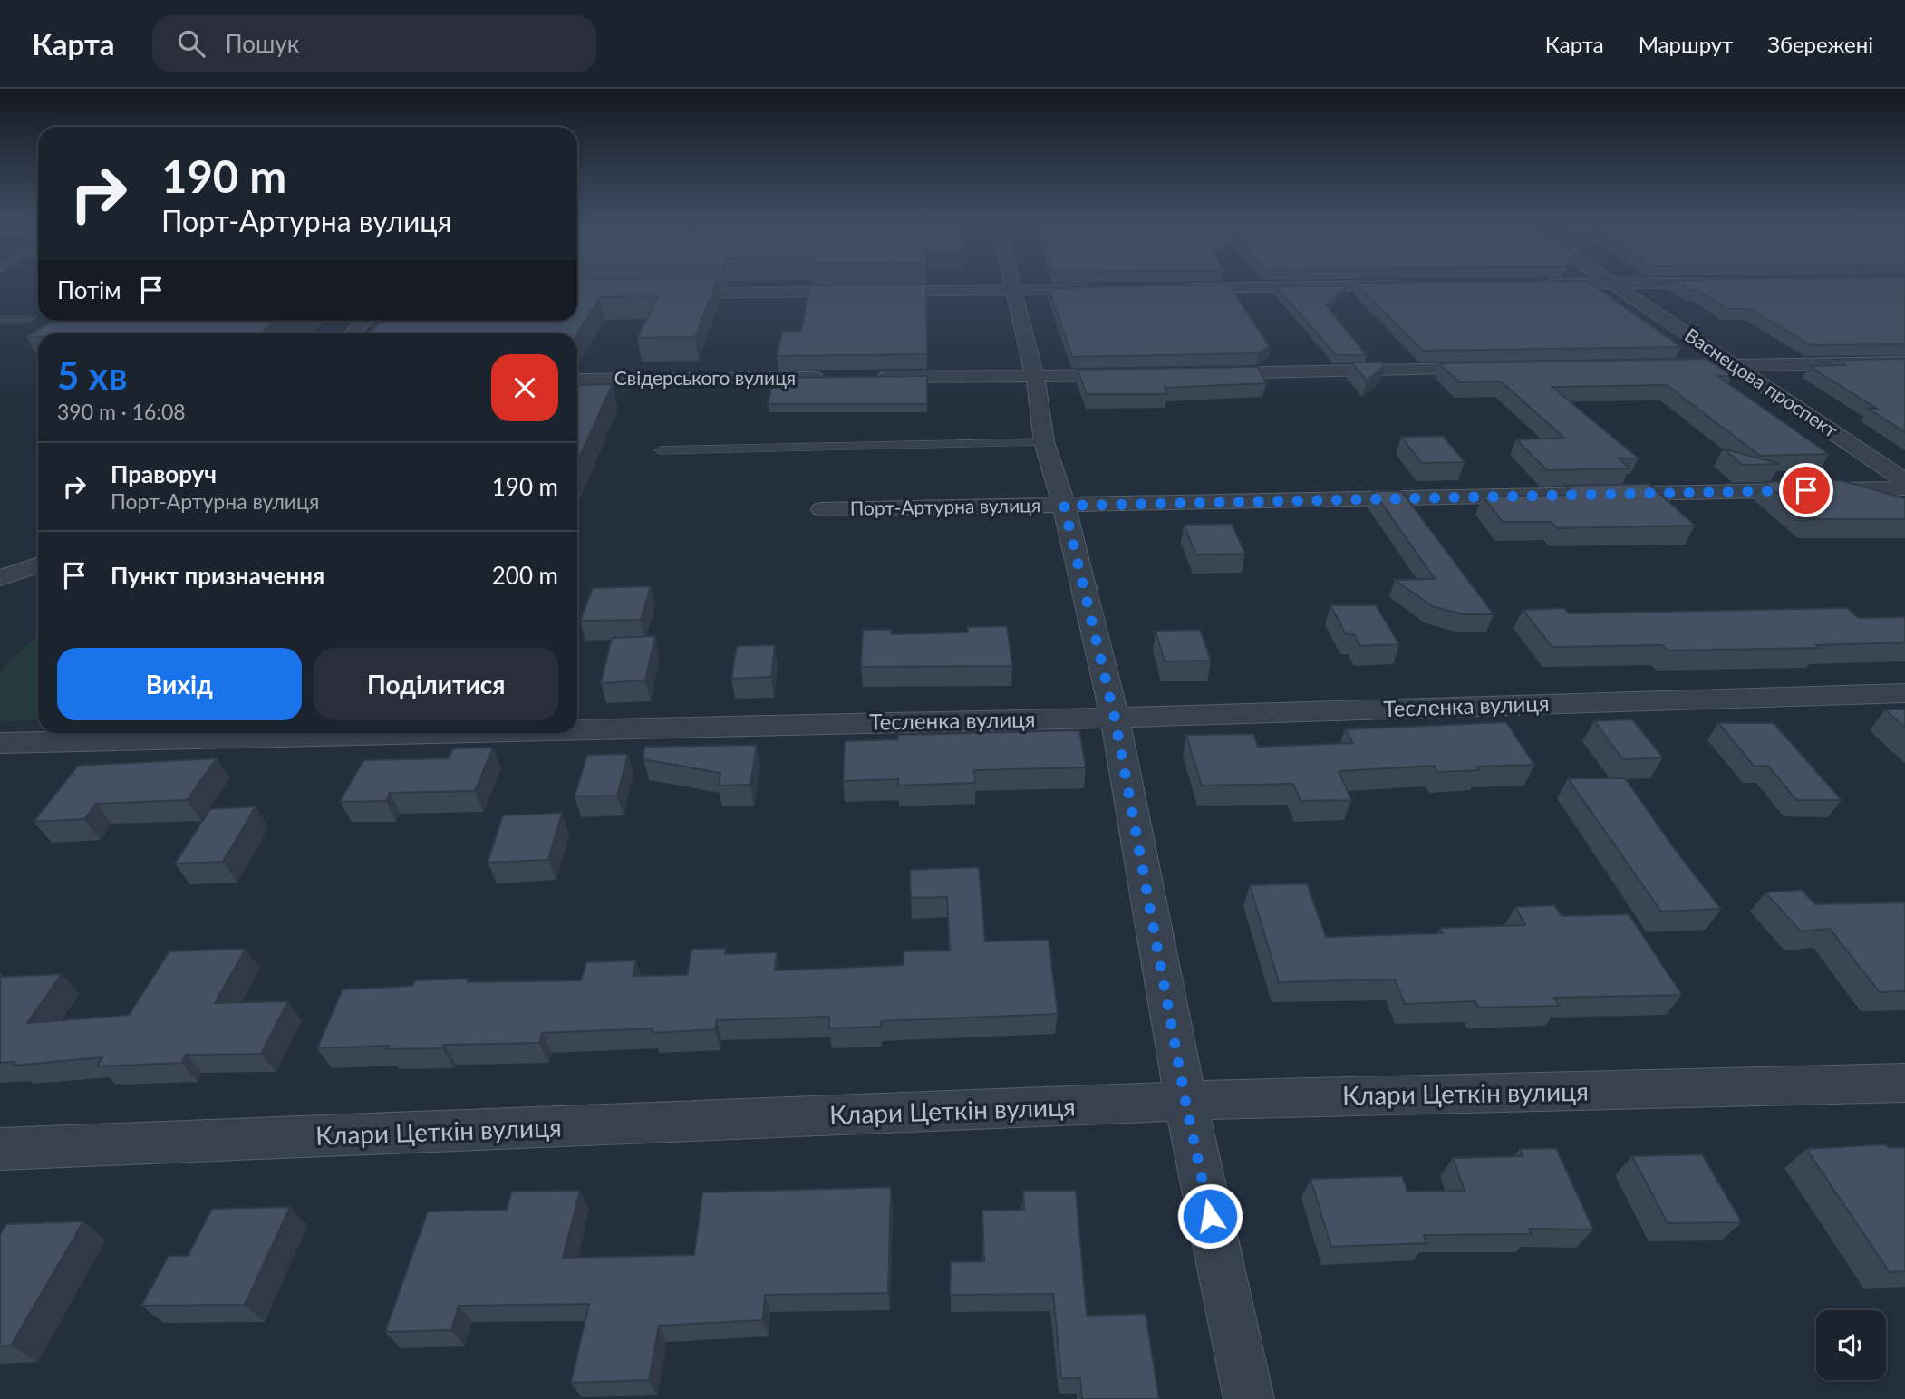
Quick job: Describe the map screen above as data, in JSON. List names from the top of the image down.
{
  "streets": {
    "street": [
      "Свідерського вулиця",
      "Васнецова проспект",
      "Порт-Артурна вулиця",
      "Тесленка вулиця",
      "Клари Цеткін вулиця"
    ]
  },
  "page": {
    "header": "Карта",
    "search": "Пошук",
    "nav": ["Карта", "Маршрут", "Збережені"],
    "turn": ["190 m", "Порт-Артурна вулиця"],
    "then": "Потім",
    "heading": ["5 хв", "390 m · 16:08"],
    "list": [
      {
        "name": "Праворуч",
        "note": "Порт-Артурна вулиця",
        "value": "190 m"
      },
      {
        "name": "Пункт призначення",
        "value": "200 m"
      }
    ],
    "buttons": ["Вихід", "Поділитися"]
  }
}
